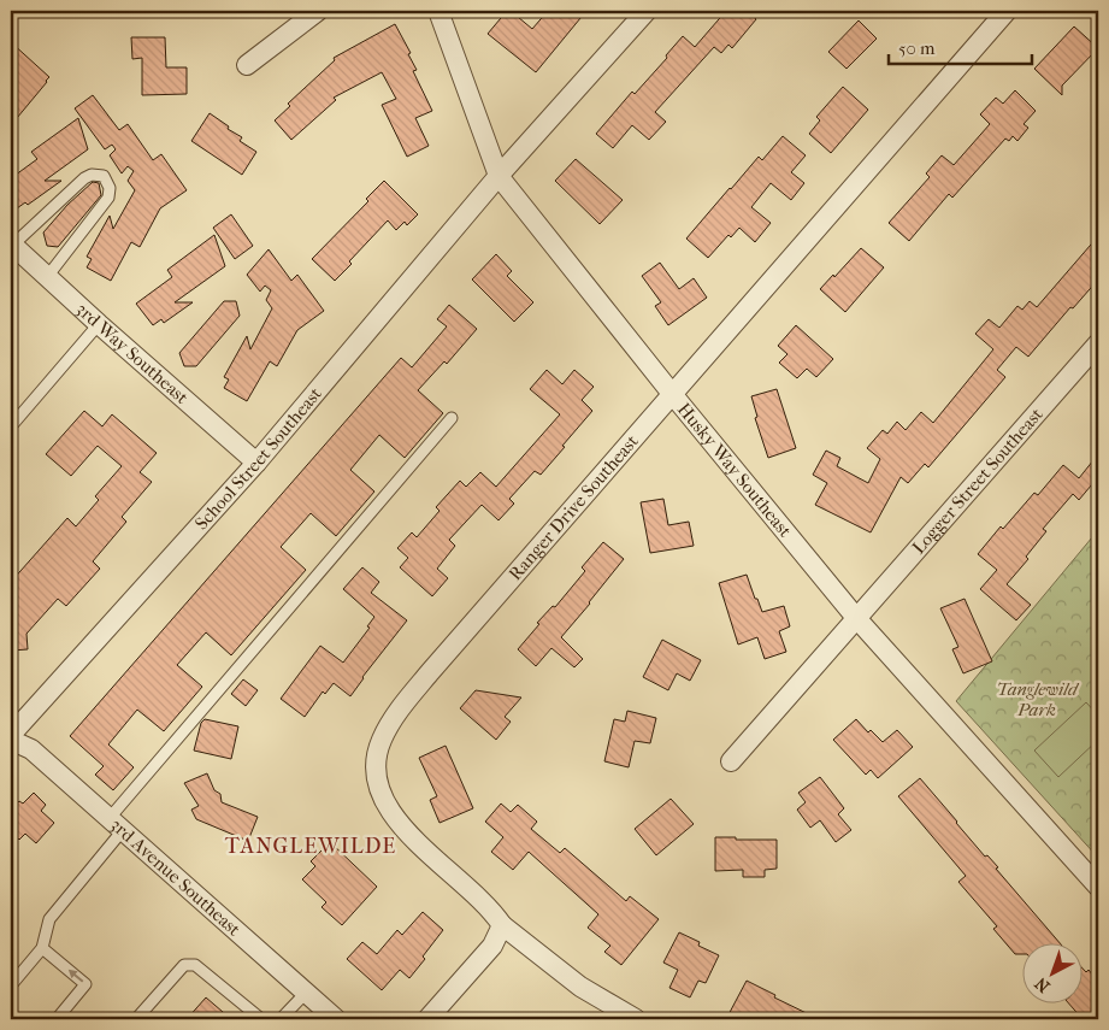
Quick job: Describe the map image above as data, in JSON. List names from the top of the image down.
{
  "streets": {
    "street": [
      "3rd Way Southeast",
      "School Street Southeast",
      "Husky Way Southeast",
      "Logger Street Southeast",
      "Ranger Drive Southeast",
      "3rd Avenue Southeast"
    ]
  },
  "crossings": [
    ["3rd Way Southeast", "School Street Southeast"],
    ["School Street Southeast", "Husky Way Southeast"],
    ["Husky Way Southeast", "Logger Street Southeast"],
    ["Husky Way Southeast", "Ranger Drive Southeast"]
  ],
  "districts": ["TANGLEWILDE"],
  "parks": ["Tanglewild Park"],
  "scale_bar": "50 m",
  "north": "bottom left"
}
